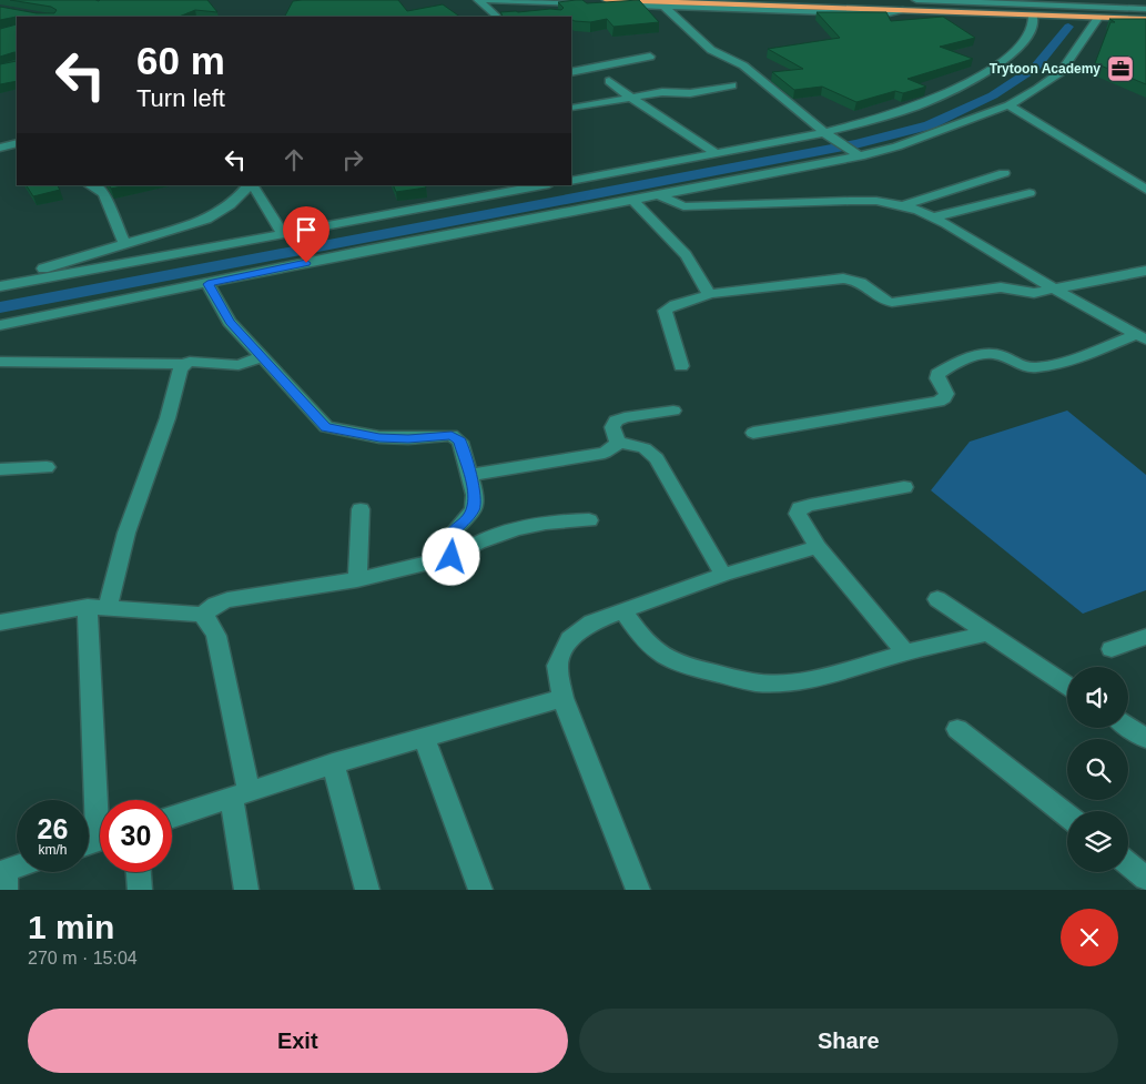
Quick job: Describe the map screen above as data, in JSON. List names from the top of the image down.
{
  "places": {
    "office": ["Trytoon Academy"]
  },
  "page": {
    "turn": ["60 m", "Turn left"],
    "speed": "26 km/h",
    "limit": "30",
    "heading": ["1 min", "270 m · 15:04"],
    "buttons": ["Exit", "Share"]
  }
}
